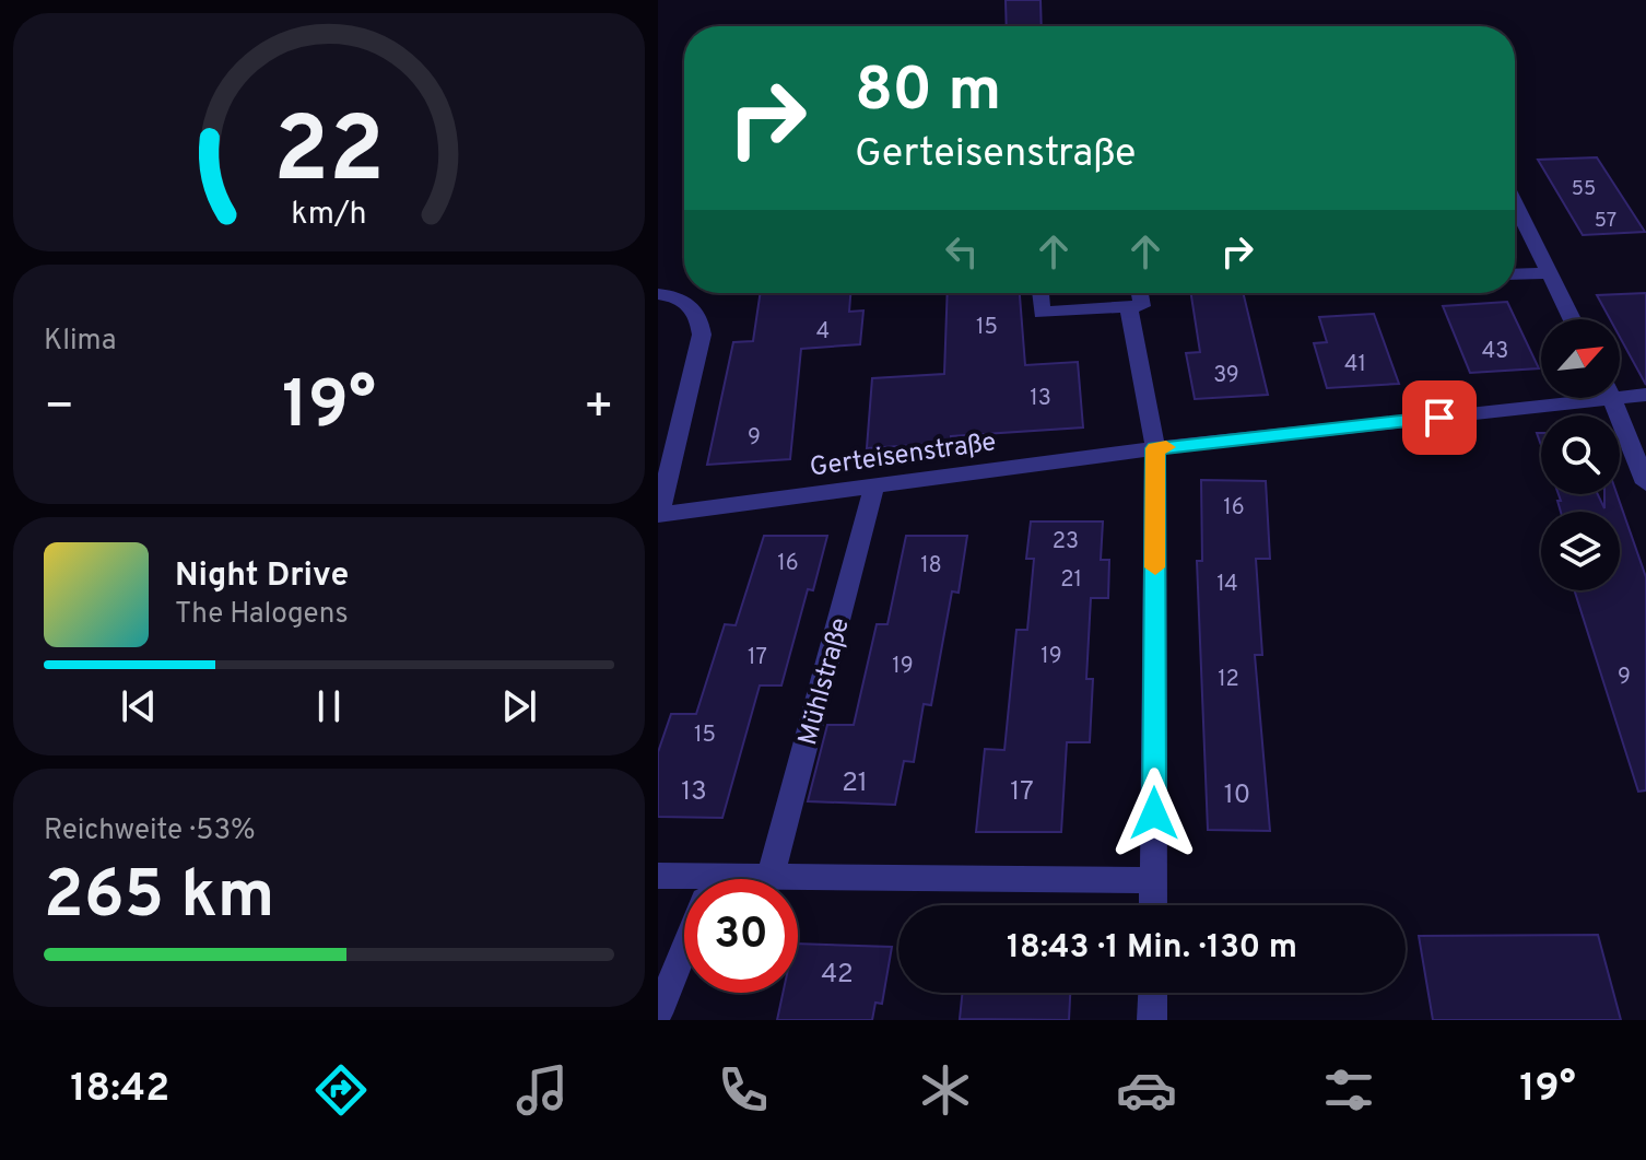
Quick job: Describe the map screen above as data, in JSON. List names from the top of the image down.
{
  "streets": {
    "street": ["Gerteisenstraße", "Mühlstraße"]
  },
  "crossings": [
    ["Gerteisenstraße", "Mühlstraße"]
  ],
  "house_numbers": [
    "55",
    "57",
    "15",
    "4",
    "43",
    "41",
    "39",
    "13",
    "9",
    "16",
    "23",
    "16",
    "18",
    "21",
    "14",
    "19",
    "17",
    "19",
    "9",
    "12",
    "15",
    "21",
    "13",
    "17",
    "10",
    "42"
  ],
  "north": "top right",
  "page": {
    "turn": ["80 m", "Gerteisenstraße"],
    "tile": [
      "Klima",
      ["Reichweite · 53%", "265 km"]
    ],
    "heat": ["−", "19°", "+"],
    "song": ["Night Drive", "The Halogens"],
    "limit": "30",
    "trip": "18:43 · 1 Min. · 130 m",
    "tabs": ["18:42", "19°"],
    "gauge": ["22", "km/h"]
  }
}
